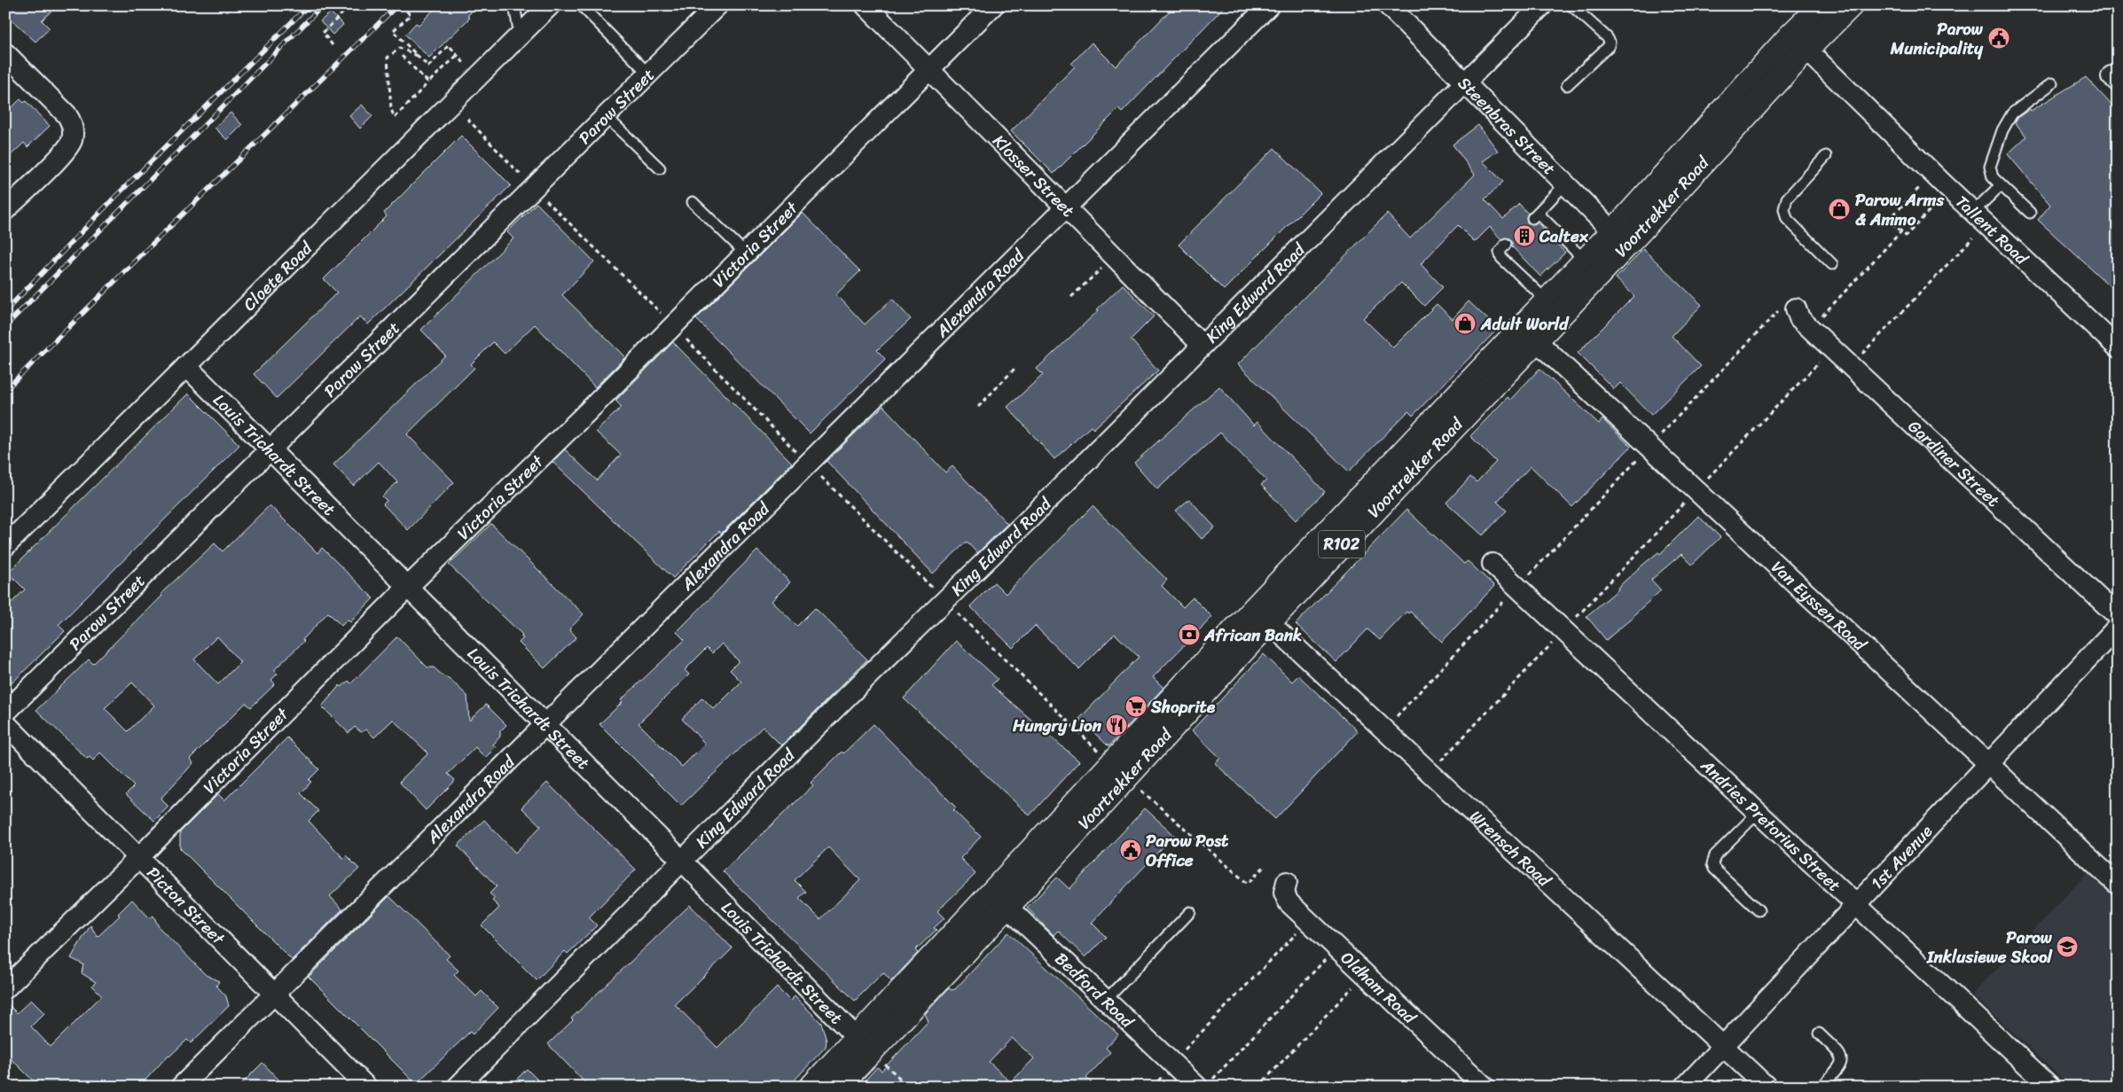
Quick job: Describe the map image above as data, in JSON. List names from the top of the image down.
{
  "streets": {
    "main road": ["Voortrekker Road", "R102"],
    "street": [
      "Parow Street",
      "Steenbras Street",
      "Klosser Street",
      "Tallent Road",
      "Victoria Street",
      "Cloete Road",
      "King Edward Road",
      "Alexandra Road",
      "Louis Trichardt Street",
      "Gardiner Street",
      "Van Eyssen Road",
      "Andries Pretorius Street",
      "Wrensch Road",
      "1st Avenue",
      "Picton Street",
      "Oldham Road",
      "Bedford Road"
    ]
  },
  "crossings": [
    ["Parow Street", "Louis Trichardt Street"],
    ["Steenbras Street", "Voortrekker Road"],
    ["Steenbras Street", "King Edward Road"],
    ["Klosser Street", "Victoria Street"],
    ["Klosser Street", "King Edward Road"],
    ["Klosser Street", "Alexandra Road"],
    ["Voortrekker Road", "Tallent Road"],
    ["Voortrekker Road", "Louis Trichardt Street"],
    ["Voortrekker Road", "Van Eyssen Road"],
    ["Voortrekker Road", "Wrensch Road"],
    ["Voortrekker Road", "Bedford Road"],
    ["Victoria Street", "Louis Trichardt Street"],
    ["Victoria Street", "Picton Street"],
    ["Cloete Road", "Louis Trichardt Street"],
    ["King Edward Road", "Louis Trichardt Street"],
    ["Alexandra Road", "Louis Trichardt Street"],
    ["Alexandra Road", "Picton Street"],
    ["Van Eyssen Road", "1st Avenue"],
    ["Andries Pretorius Street", "1st Avenue"],
    ["Wrensch Road", "1st Avenue"]
  ],
  "places": {
    "public building": ["Parow Municipality", "Parow Post Office"],
    "shop": ["Parow Arms & Ammo", "Adult World"],
    "building": ["Caltex"],
    "bank": ["African Bank"],
    "supermarket": ["Shoprite"],
    "restaurant": ["Hungry Lion"],
    "school or university": ["Parow Inklusiewe Skool"]
  }
}
